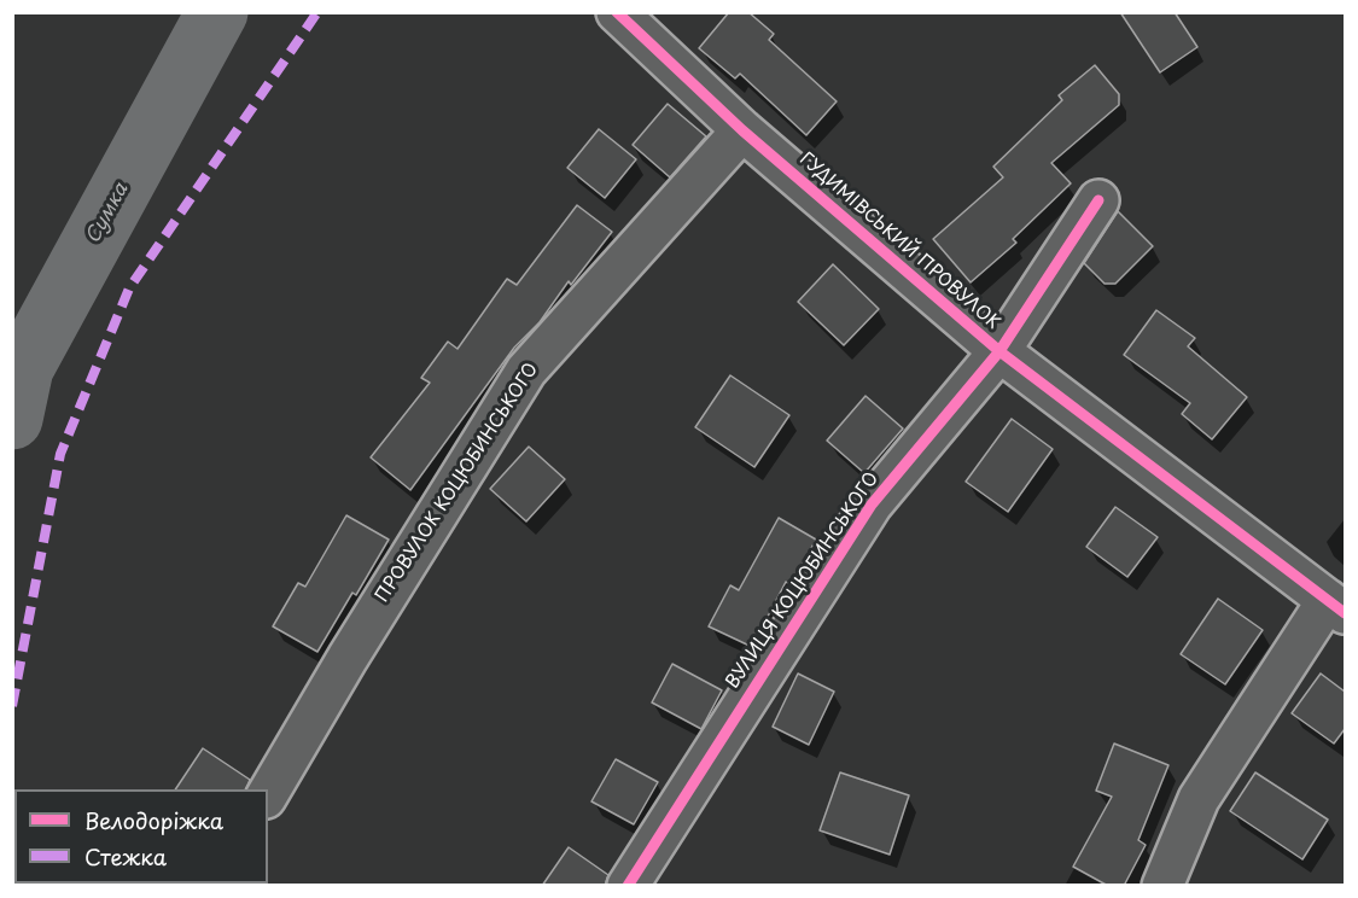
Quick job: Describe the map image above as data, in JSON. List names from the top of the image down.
{
  "streets": {
    "street": ["ГУДИМІВСЬКИЙ ПРОВУЛОК", "ПРОВУЛОК КОЦЮБИНСЬКОГО", "ВУЛИЦЯ КОЦЮБИНСЬКОГО"]
  },
  "crossings": [
    ["ГУДИМІВСЬКИЙ ПРОВУЛОК", "ПРОВУЛОК КОЦЮБИНСЬКОГО"],
    ["ГУДИМІВСЬКИЙ ПРОВУЛОК", "ВУЛИЦЯ КОЦЮБИНСЬКОГО"]
  ],
  "water": ["Сумка"],
  "legend": ["Велодоріжка", "Стежка"]
}
